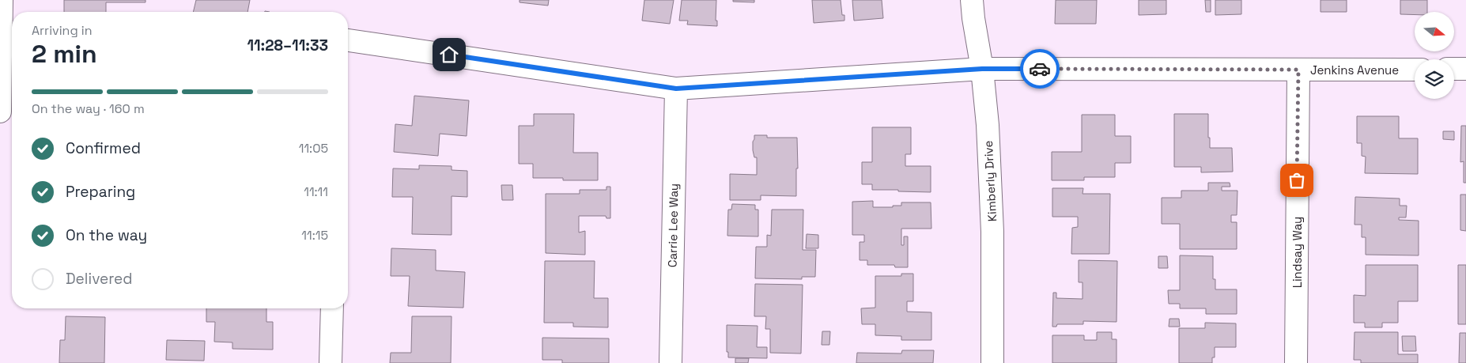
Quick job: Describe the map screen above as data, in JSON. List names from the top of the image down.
{
  "streets": {
    "street": [
      "Jenkins Avenue",
      "Kimberly Drive",
      "Carrie Lee Way",
      "Lindsay Way"
    ]
  },
  "crossings": [
    ["Jenkins Avenue", "Kimberly Drive"],
    ["Jenkins Avenue", "Carrie Lee Way"],
    ["Jenkins Avenue", "Lindsay Way"]
  ],
  "north": "right",
  "page": {
    "heading": ["2 min", "Arriving in", "11:28–11:33"],
    "bar": "On the way · 160 m",
    "list": [
      ["Confirmed", "11:05"],
      ["Preparing", "11:11"],
      ["On the way", "11:15"],
      "Delivered"
    ]
  }
}
